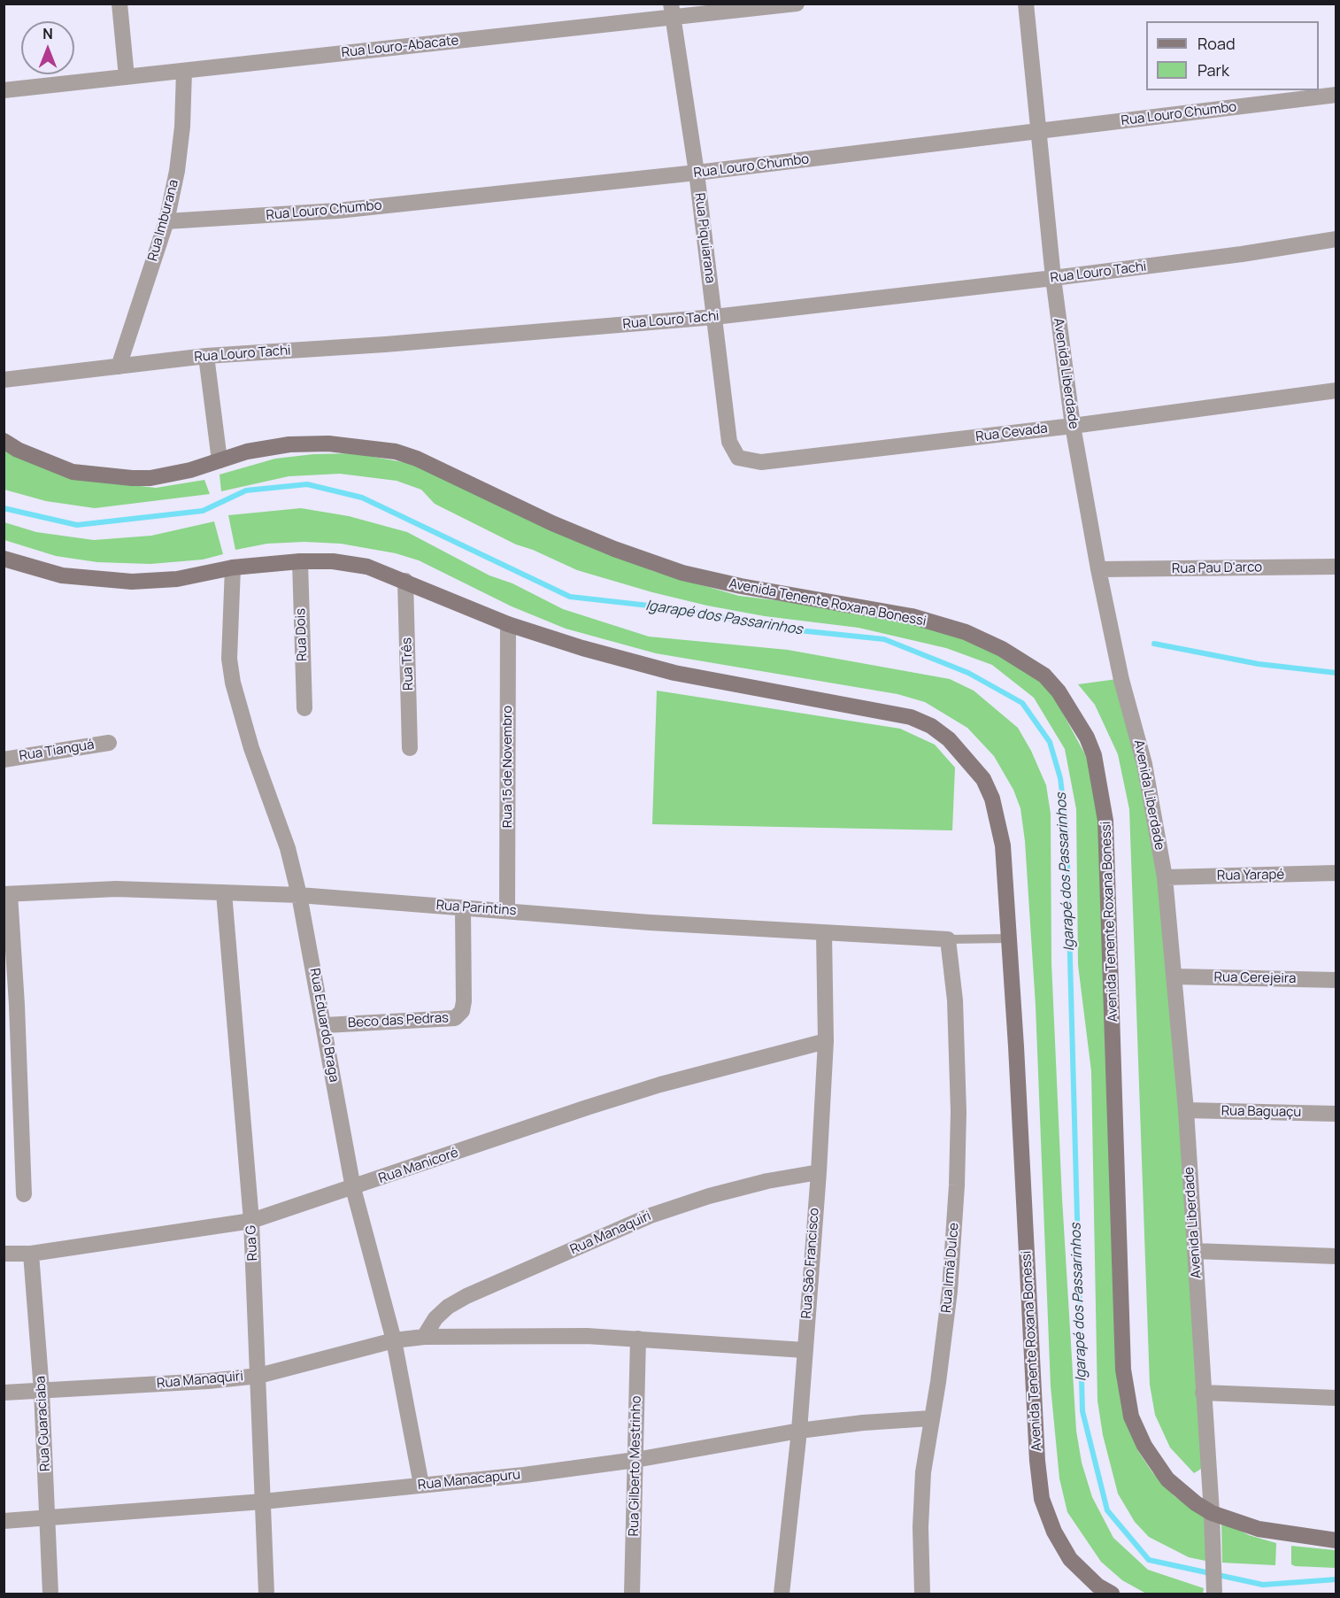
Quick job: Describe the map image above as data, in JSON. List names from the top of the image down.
{
  "streets": {
    "street": [
      "Rua Louro-Abacate",
      "Rua Louro Chumbo",
      "Rua Imburana",
      "Rua Piquiarana",
      "Rua Louro Tachi",
      "Avenida Liberdade",
      "Rua Cevada",
      "Rua Pau D'arco",
      "Avenida Tenente Roxana Bonessi",
      "Rua Dois",
      "Rua Três",
      "Rua Tianguá",
      "Rua 15 de Novembro",
      "Rua Yarapé",
      "Rua Parintins",
      "Rua Cerejeira",
      "Beco das Pedras",
      "Rua Eduardo Braga",
      "Rua Baguaçu",
      "Rua Manicoré",
      "Rua Manaquiri",
      "Rua G",
      "Rua São Francisco",
      "Rua Irmã Dulce",
      "Rua Guaraciaba",
      "Rua Gilberto Mestrinho",
      "Rua Manacapuru"
    ]
  },
  "crossings": [
    ["Rua Louro-Abacate", "Rua Imburana"],
    ["Rua Louro-Abacate", "Rua Piquiarana"],
    ["Rua Louro Chumbo", "Rua Imburana"],
    ["Rua Louro Chumbo", "Rua Piquiarana"],
    ["Rua Louro Chumbo", "Avenida Liberdade"],
    ["Rua Imburana", "Rua Louro Tachi"],
    ["Rua Piquiarana", "Rua Louro Tachi"],
    ["Rua Piquiarana", "Rua Cevada"],
    ["Rua Louro Tachi", "Avenida Liberdade"],
    ["Avenida Liberdade", "Rua Cevada"],
    ["Avenida Liberdade", "Rua Pau D'arco"],
    ["Avenida Liberdade", "Avenida Tenente Roxana Bonessi"],
    ["Avenida Liberdade", "Rua Yarapé"],
    ["Avenida Liberdade", "Rua Cerejeira"],
    ["Avenida Liberdade", "Rua Baguaçu"],
    ["Avenida Tenente Roxana Bonessi", "Rua Dois"],
    ["Avenida Tenente Roxana Bonessi", "Rua Três"],
    ["Avenida Tenente Roxana Bonessi", "Rua 15 de Novembro"],
    ["Avenida Tenente Roxana Bonessi", "Rua Eduardo Braga"],
    ["Rua 15 de Novembro", "Rua Parintins"],
    ["Rua Parintins", "Beco das Pedras"],
    ["Rua Parintins", "Rua Eduardo Braga"],
    ["Rua Parintins", "Rua G"],
    ["Rua Parintins", "Rua São Francisco"],
    ["Rua Parintins", "Rua Irmã Dulce"],
    ["Beco das Pedras", "Rua Eduardo Braga"],
    ["Rua Eduardo Braga", "Rua Manicoré"],
    ["Rua Eduardo Braga", "Rua Manaquiri"],
    ["Rua Eduardo Braga", "Rua Manacapuru"],
    ["Rua Manicoré", "Rua G"],
    ["Rua Manicoré", "Rua São Francisco"],
    ["Rua Manicoré", "Rua Guaraciaba"],
    ["Rua Manaquiri", "Rua G"],
    ["Rua Manaquiri", "Rua São Francisco"],
    ["Rua Manaquiri", "Rua Guaraciaba"],
    ["Rua Manaquiri", "Rua Gilberto Mestrinho"],
    ["Rua G", "Rua Manacapuru"],
    ["Rua São Francisco", "Rua Manacapuru"],
    ["Rua Irmã Dulce", "Rua Manacapuru"],
    ["Rua Guaraciaba", "Rua Manacapuru"],
    ["Rua Gilberto Mestrinho", "Rua Manacapuru"]
  ],
  "water": ["Igarapé dos Passarinhos"],
  "legend": ["Road", "Park"],
  "north": "top"
}
